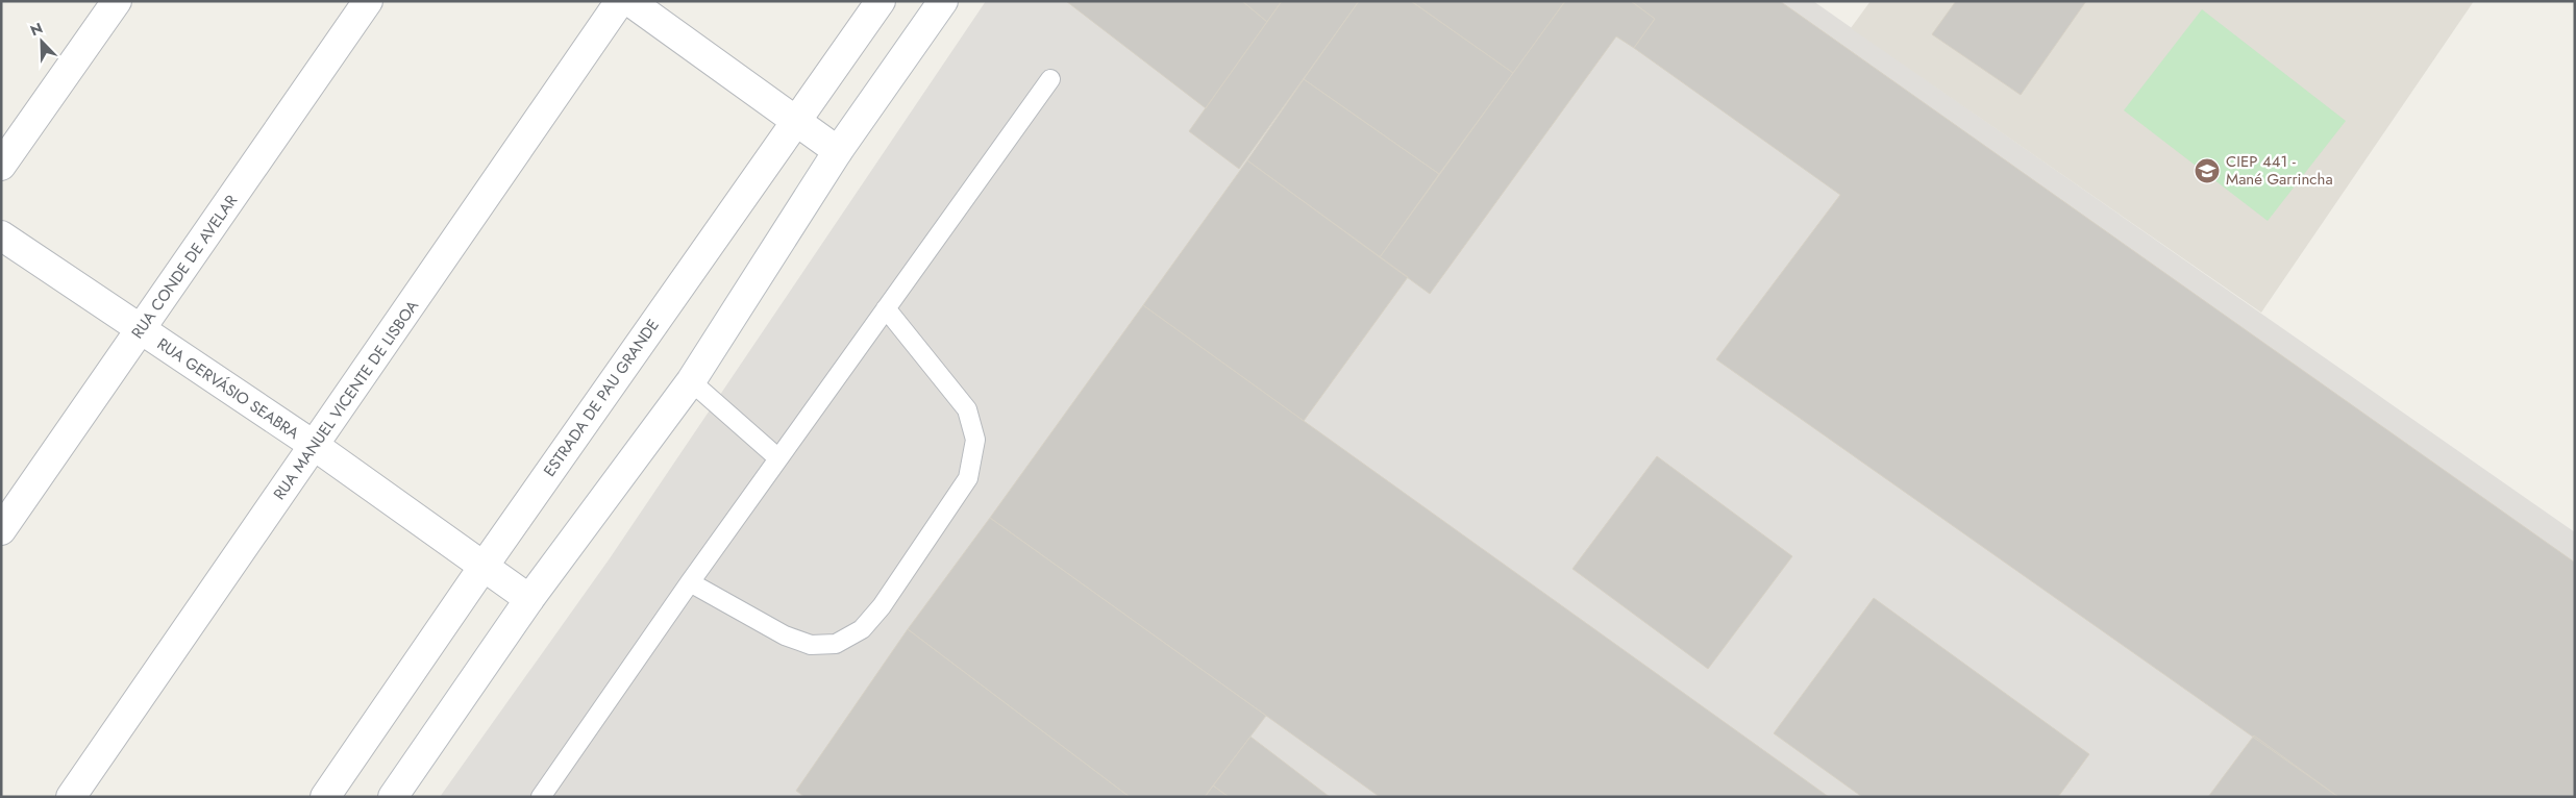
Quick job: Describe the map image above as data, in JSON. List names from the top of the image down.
{
  "streets": {
    "street": [
      "RUA CONDE DE AVELAR",
      "RUA GERVÁSIO SEABRA",
      "ESTRADA DE PAU GRANDE",
      "RUA MANUEL VICENTE DE LISBOA"
    ]
  },
  "crossings": [
    ["RUA CONDE DE AVELAR", "RUA GERVÁSIO SEABRA"],
    ["RUA GERVÁSIO SEABRA", "ESTRADA DE PAU GRANDE"],
    ["RUA GERVÁSIO SEABRA", "RUA MANUEL VICENTE DE LISBOA"]
  ],
  "places": {
    "school or university": ["CIEP 441 - Mané Garrincha"]
  },
  "north": "top left"
}
